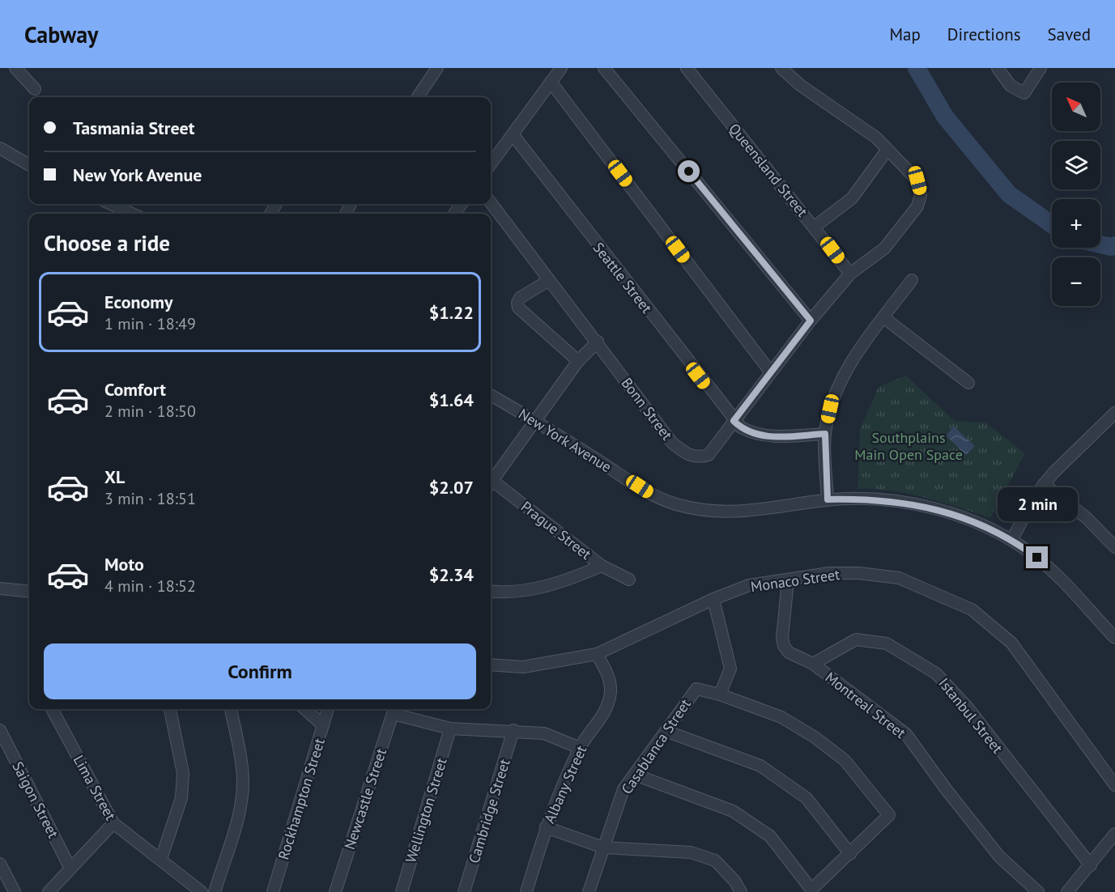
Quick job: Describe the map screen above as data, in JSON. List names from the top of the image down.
{
  "streets": {
    "street": [
      "Queensland Street",
      "Seattle Street",
      "Bonn Street",
      "New York Avenue",
      "Prague Street",
      "Monaco Street",
      "Montreal Street",
      "Istanbul Street",
      "Casablanca Street",
      "Albany Street",
      "Lima Street",
      "Rockhampton Street",
      "Newcastle Street",
      "Saigon Street",
      "Wellington Street",
      "Cambridge Street"
    ]
  },
  "crossings": [
    ["Queensland Street", "Bonn Street"],
    ["Seattle Street", "Bonn Street"],
    ["Monaco Street", "Montreal Street"],
    ["Monaco Street", "Albany Street"],
    ["Montreal Street", "Istanbul Street"]
  ],
  "parks": ["Southplains Main Open Space"],
  "north": "top left",
  "page": {
    "header": "Cabway",
    "nav": ["Map", "Directions", "Saved"],
    "map_buttons": ["+", "−"],
    "banner": ["Tasmania Street", "New York Avenue"],
    "heading": "Choose a ride",
    "list": [
      {
        "name": "Economy",
        "note": "1 min · 18:49",
        "value": "$1.22"
      },
      {
        "name": "Comfort",
        "note": "2 min · 18:50",
        "value": "$1.64"
      },
      {
        "name": "XL",
        "note": "3 min · 18:51",
        "value": "$2.07"
      },
      {
        "name": "Moto",
        "note": "4 min · 18:52",
        "value": "$2.34"
      }
    ],
    "bubble": "2 min",
    "buttons": "Confirm"
  }
}
